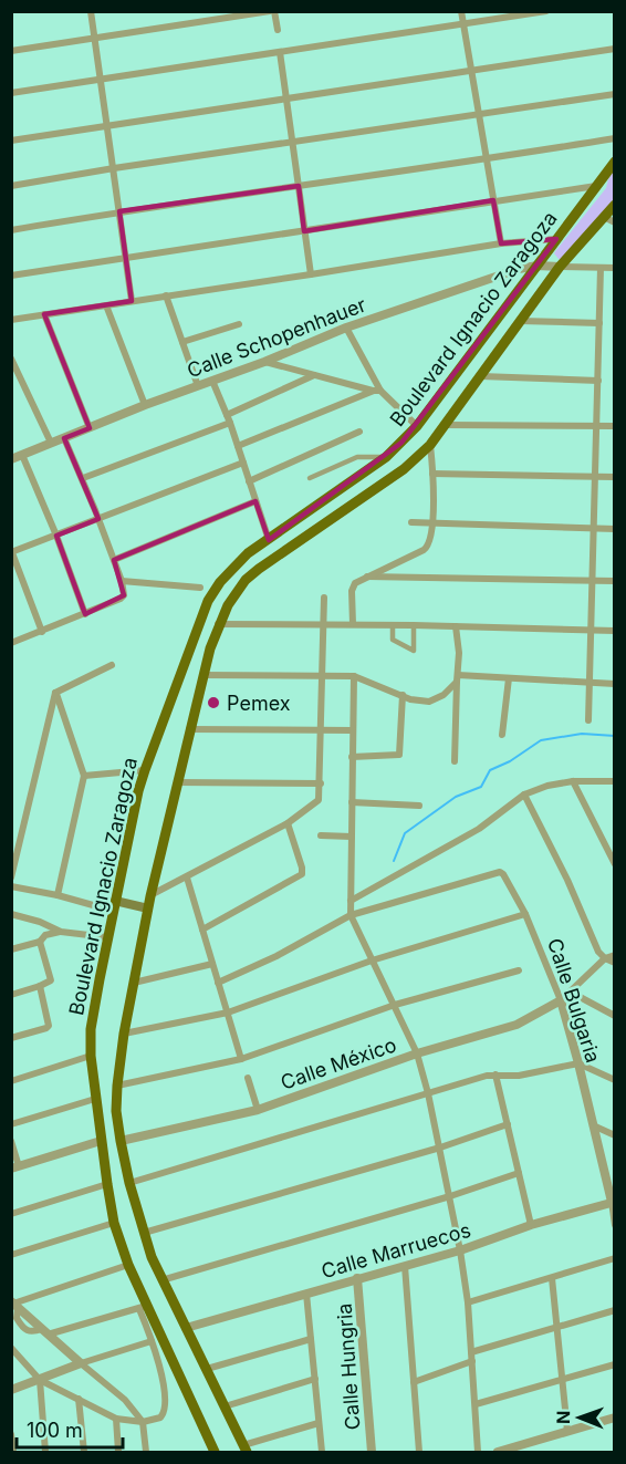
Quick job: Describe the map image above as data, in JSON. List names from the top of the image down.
{
  "streets": {
    "main road": ["Boulevard Ignacio Zaragoza"],
    "street": [
      "Calle Schopenhauer",
      "Calle Bulgaria",
      "Calle México",
      "Calle Marruecos",
      "Calle Hungria"
    ]
  },
  "crossings": [
    ["Boulevard Ignacio Zaragoza", "Calle Schopenhauer"],
    ["Boulevard Ignacio Zaragoza", "Calle México"],
    ["Boulevard Ignacio Zaragoza", "Calle Marruecos"],
    ["Calle Bulgaria", "Calle México"],
    ["Calle Bulgaria", "Calle Marruecos"],
    ["Calle Marruecos", "Calle Hungria"]
  ],
  "places": ["Pemex"],
  "scale_bar": "100 m",
  "north": "left"
}
